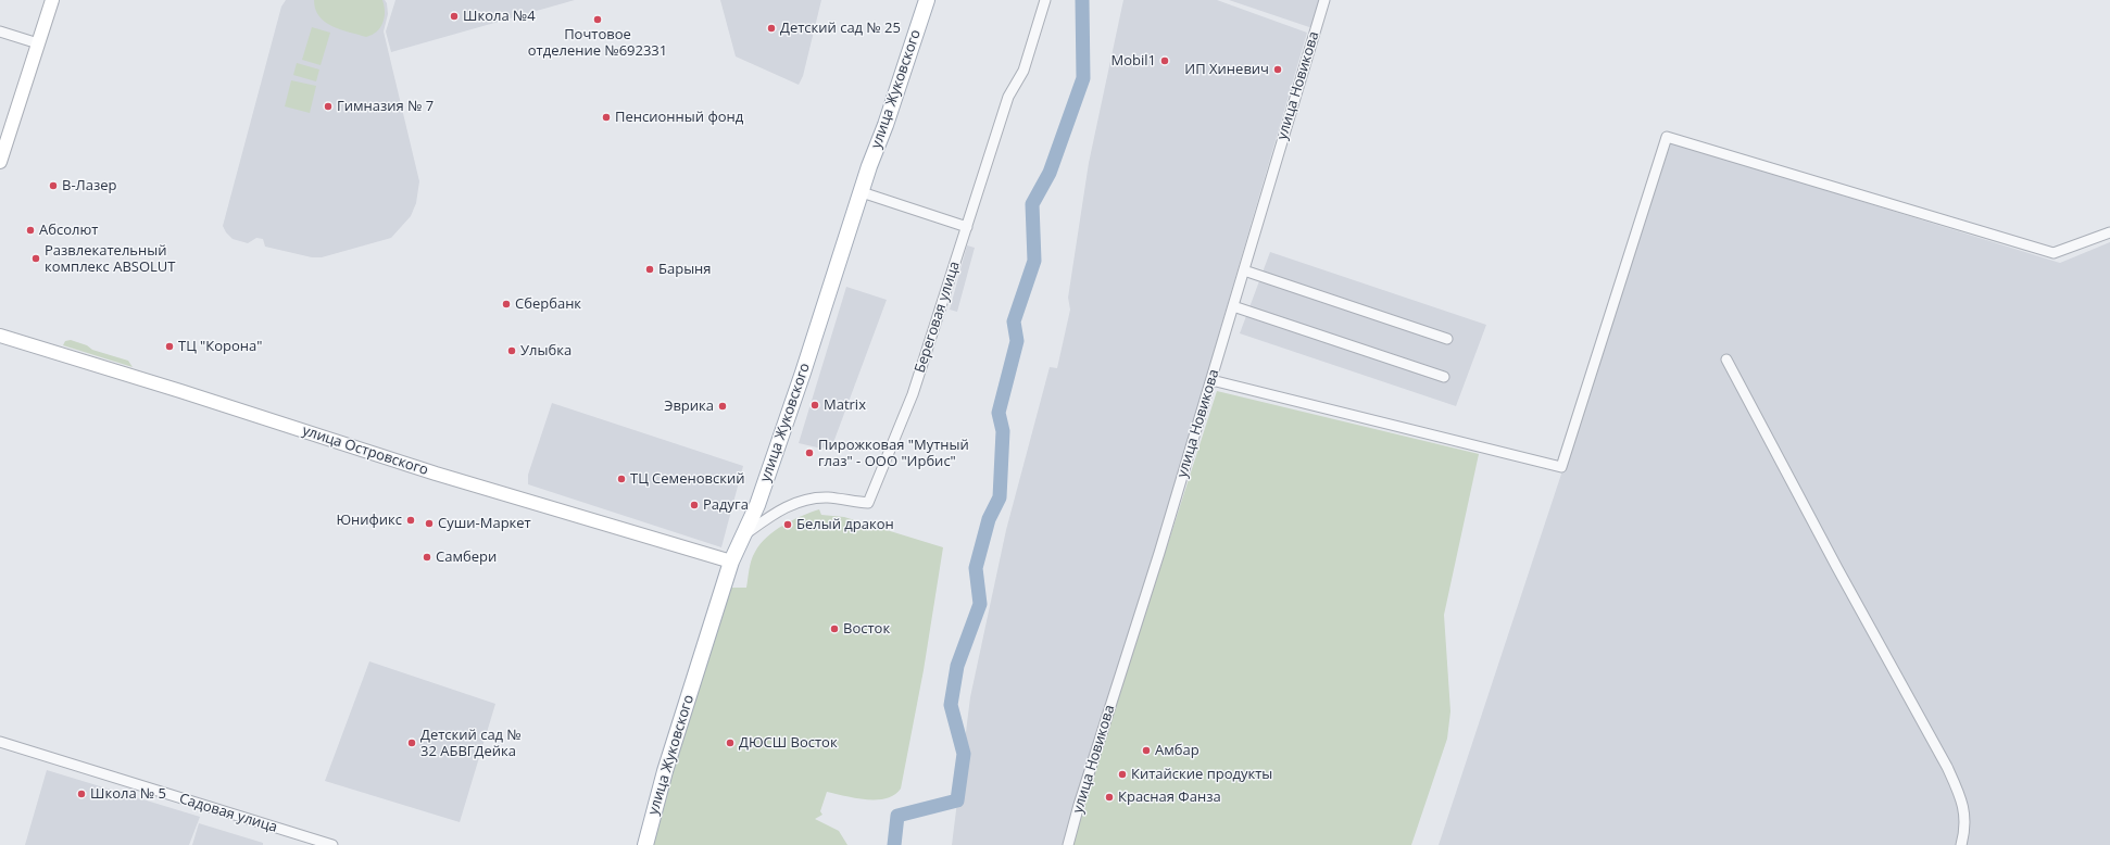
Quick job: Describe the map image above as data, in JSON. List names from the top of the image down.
{
  "streets": {
    "main road": ["улица Жуковского", "улица Островского"],
    "street": ["улица Новикова", "Береговая улица", "Садовая улица"]
  },
  "crossings": [
    ["улица Жуковского", "Береговая улица"],
    ["улица Жуковского", "улица Островского"]
  ],
  "places": [
    "Школа №4",
    "Почтовое отделение №692331",
    "Детский сад № 25",
    "Mobil1",
    "ИП Хиневич",
    "Гимназия № 7",
    "Пенсионный фонд",
    "В-Лазер",
    "Абсолют",
    "Развлекательный комплекс ABSOLUT",
    "Барыня",
    "Сбербанк",
    "ТЦ \"Корона\"",
    "Улыбка",
    "Matrix",
    "Эврика",
    "Пирожковая \"Мутный глаз\" - ООО \"Ирбис\"",
    "ТЦ Семеновский",
    "Радуга",
    "Юнификс",
    "Суши-Маркет",
    "Белый дракон",
    "Самбери",
    "Восток",
    "Детский сад № 32 АБВГДейка",
    "ДЮСШ Восток",
    "Амбар",
    "Китайские продукты",
    "Школа № 5",
    "Красная Фанза"
  ]
}
